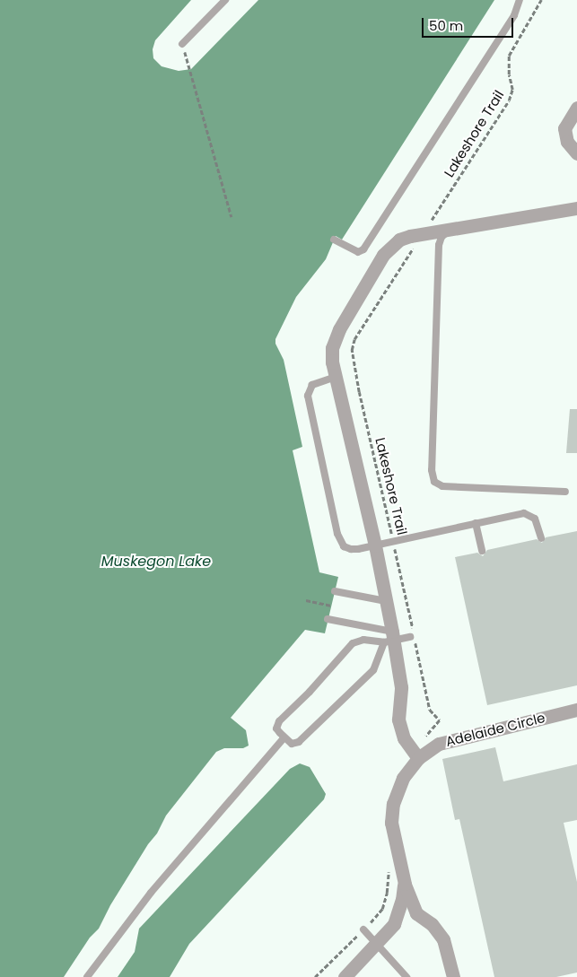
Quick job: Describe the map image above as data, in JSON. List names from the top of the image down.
{
  "streets": {
    "street": ["Adelaide Circle"],
    "path": ["Lakeshore Trail"]
  },
  "water": ["Muskegon Lake"],
  "scale_bar": "50 m"
}
